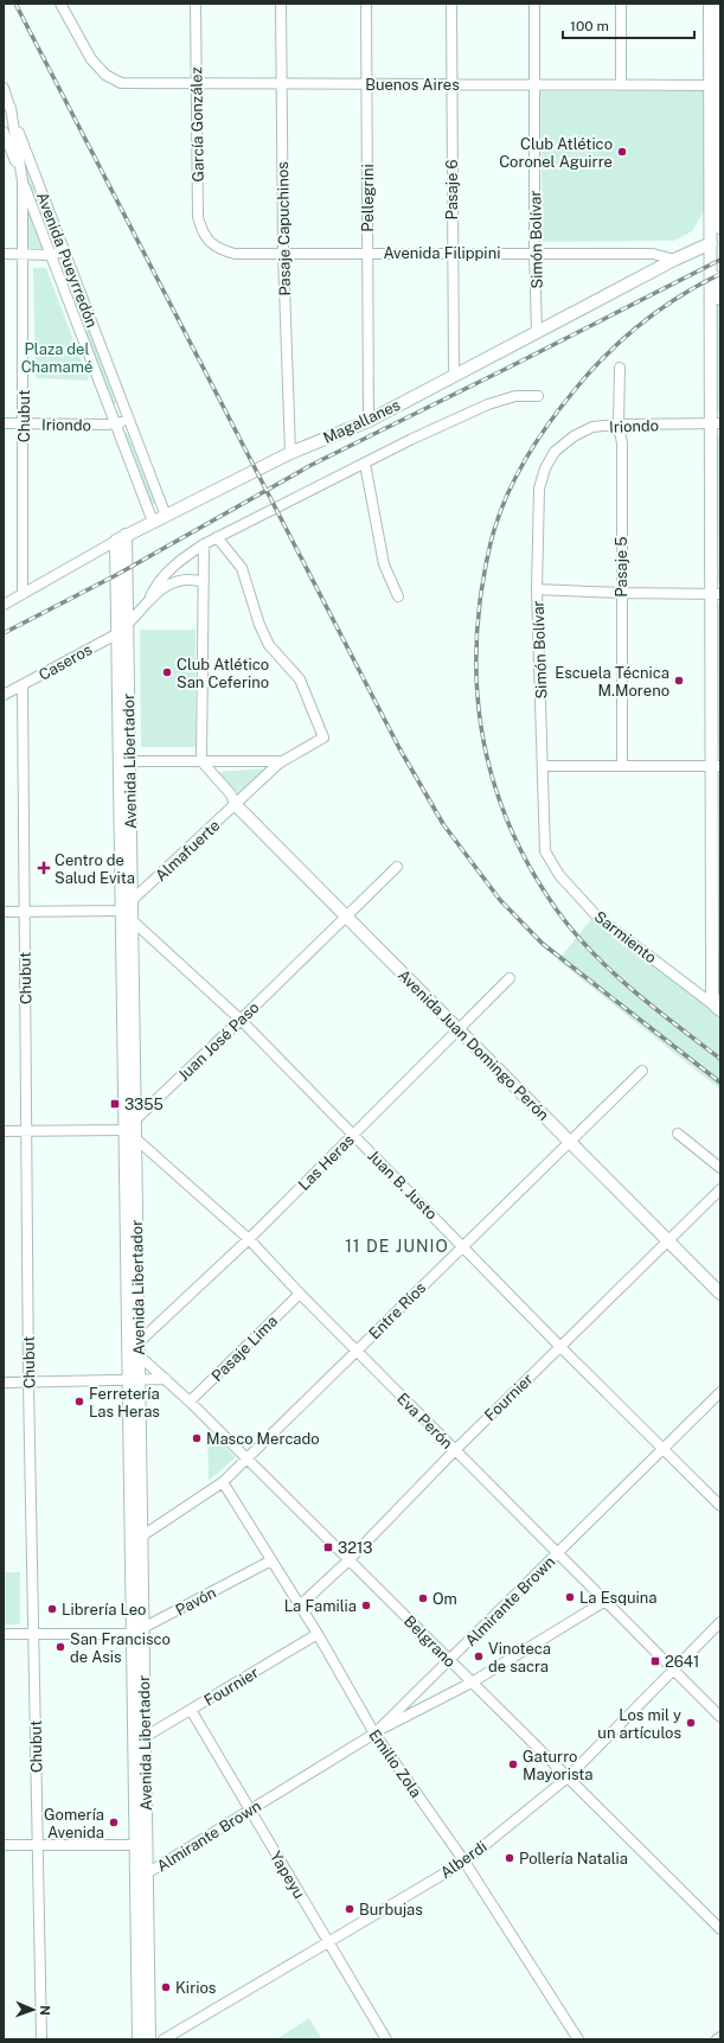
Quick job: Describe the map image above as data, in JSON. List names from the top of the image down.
{
  "streets": {
    "main road": ["Magallanes", "Avenida Libertador", "Avenida Juan Domingo Perón"],
    "street": [
      "Buenos Aires",
      "García González",
      "Pasaje 6",
      "Pellegrini",
      "Pasaje Capuchinos",
      "Simón Bolívar",
      "Avenida Filippini",
      "Avenida Pueyrredón",
      "Chubut",
      "Iriondo",
      "Pasaje 5",
      "Caseros",
      "Almafuerte",
      "Sarmiento",
      "Juan José Paso",
      "Las Heras",
      "Juan B. Justo",
      "Entre Ríos",
      "Pasaje Lima",
      "Fournier",
      "Eva Perón",
      "Pavón",
      "Almirante Brown",
      "Belgrano",
      "Emilio Zola",
      "Alberdi",
      "Yapeyu"
    ]
  },
  "crossings": [
    ["Buenos Aires", "García González"],
    ["Buenos Aires", "Pasaje 6"],
    ["Buenos Aires", "Pellegrini"],
    ["Buenos Aires", "Pasaje Capuchinos"],
    ["Buenos Aires", "Simón Bolívar"],
    ["García González", "Avenida Filippini"],
    ["Pasaje 6", "Avenida Filippini"],
    ["Pasaje 6", "Magallanes"],
    ["Pellegrini", "Avenida Filippini"],
    ["Pellegrini", "Magallanes"],
    ["Pasaje Capuchinos", "Avenida Filippini"],
    ["Pasaje Capuchinos", "Magallanes"],
    ["Simón Bolívar", "Avenida Filippini"],
    ["Simón Bolívar", "Magallanes"],
    ["Simón Bolívar", "Iriondo"],
    ["Simón Bolívar", "Sarmiento"],
    ["Avenida Filippini", "Magallanes"],
    ["Avenida Pueyrredón", "Chubut"],
    ["Avenida Pueyrredón", "Magallanes"],
    ["Avenida Pueyrredón", "Iriondo"],
    ["Chubut", "Magallanes"],
    ["Chubut", "Iriondo"],
    ["Chubut", "Caseros"],
    ["Chubut", "Pavón"],
    ["Chubut", "Almirante Brown"],
    ["Magallanes", "Avenida Libertador"],
    ["Iriondo", "Pasaje 5"],
    ["Caseros", "Avenida Libertador"],
    ["Caseros", "Almafuerte"],
    ["Avenida Libertador", "Almafuerte"],
    ["Avenida Libertador", "Juan José Paso"],
    ["Avenida Libertador", "Las Heras"],
    ["Avenida Libertador", "Juan B. Justo"],
    ["Avenida Libertador", "Entre Ríos"],
    ["Avenida Libertador", "Fournier"],
    ["Avenida Libertador", "Eva Perón"],
    ["Avenida Libertador", "Pavón"],
    ["Avenida Libertador", "Almirante Brown"],
    ["Avenida Libertador", "Belgrano"],
    ["Almafuerte", "Avenida Juan Domingo Perón"],
    ["Almafuerte", "Juan B. Justo"],
    ["Juan José Paso", "Avenida Juan Domingo Perón"],
    ["Juan José Paso", "Juan B. Justo"],
    ["Juan José Paso", "Eva Perón"],
    ["Avenida Juan Domingo Perón", "Las Heras"],
    ["Avenida Juan Domingo Perón", "Entre Ríos"],
    ["Avenida Juan Domingo Perón", "Fournier"],
    ["Las Heras", "Juan B. Justo"],
    ["Las Heras", "Eva Perón"],
    ["Las Heras", "Belgrano"],
    ["Juan B. Justo", "Entre Ríos"],
    ["Juan B. Justo", "Fournier"],
    ["Juan B. Justo", "Almirante Brown"],
    ["Entre Ríos", "Eva Perón"],
    ["Entre Ríos", "Belgrano"],
    ["Entre Ríos", "Emilio Zola"],
    ["Pasaje Lima", "Eva Perón"],
    ["Pasaje Lima", "Belgrano"],
    ["Fournier", "Eva Perón"],
    ["Fournier", "Belgrano"],
    ["Fournier", "Emilio Zola"],
    ["Fournier", "Yapeyu"],
    ["Eva Perón", "Almirante Brown"],
    ["Eva Perón", "Alberdi"],
    ["Pavón", "Emilio Zola"],
    ["Almirante Brown", "Belgrano"],
    ["Almirante Brown", "Emilio Zola"],
    ["Almirante Brown", "Yapeyu"],
    ["Belgrano", "Alberdi"],
    ["Emilio Zola", "Alberdi"],
    ["Alberdi", "Yapeyu"]
  ],
  "districts": ["11 DE JUNIO"],
  "parks": ["Plaza del Chamamé"],
  "places": {
    "other": [
      "Club Atlético Coronel Aguirre",
      "Club Atlético San Ceferino",
      "Escuela Técnica M.Moreno",
      "Ferretería Las Heras",
      "Masco Mercado",
      "La Esquina",
      "Om",
      "La Familia",
      "Librería Leo",
      "San Francisco de Asis",
      "Vinoteca de sacra",
      "Los mil y un artículos",
      "Gaturro Mayorista",
      "Gomería Avenida",
      "Pollería Natalia",
      "Burbujas",
      "Kirios"
    ],
    "health": ["Centro de Salud Evita"],
    "transit": ["3355", "3213", "2641"]
  },
  "scale_bar": "100 m",
  "north": "right"
}
